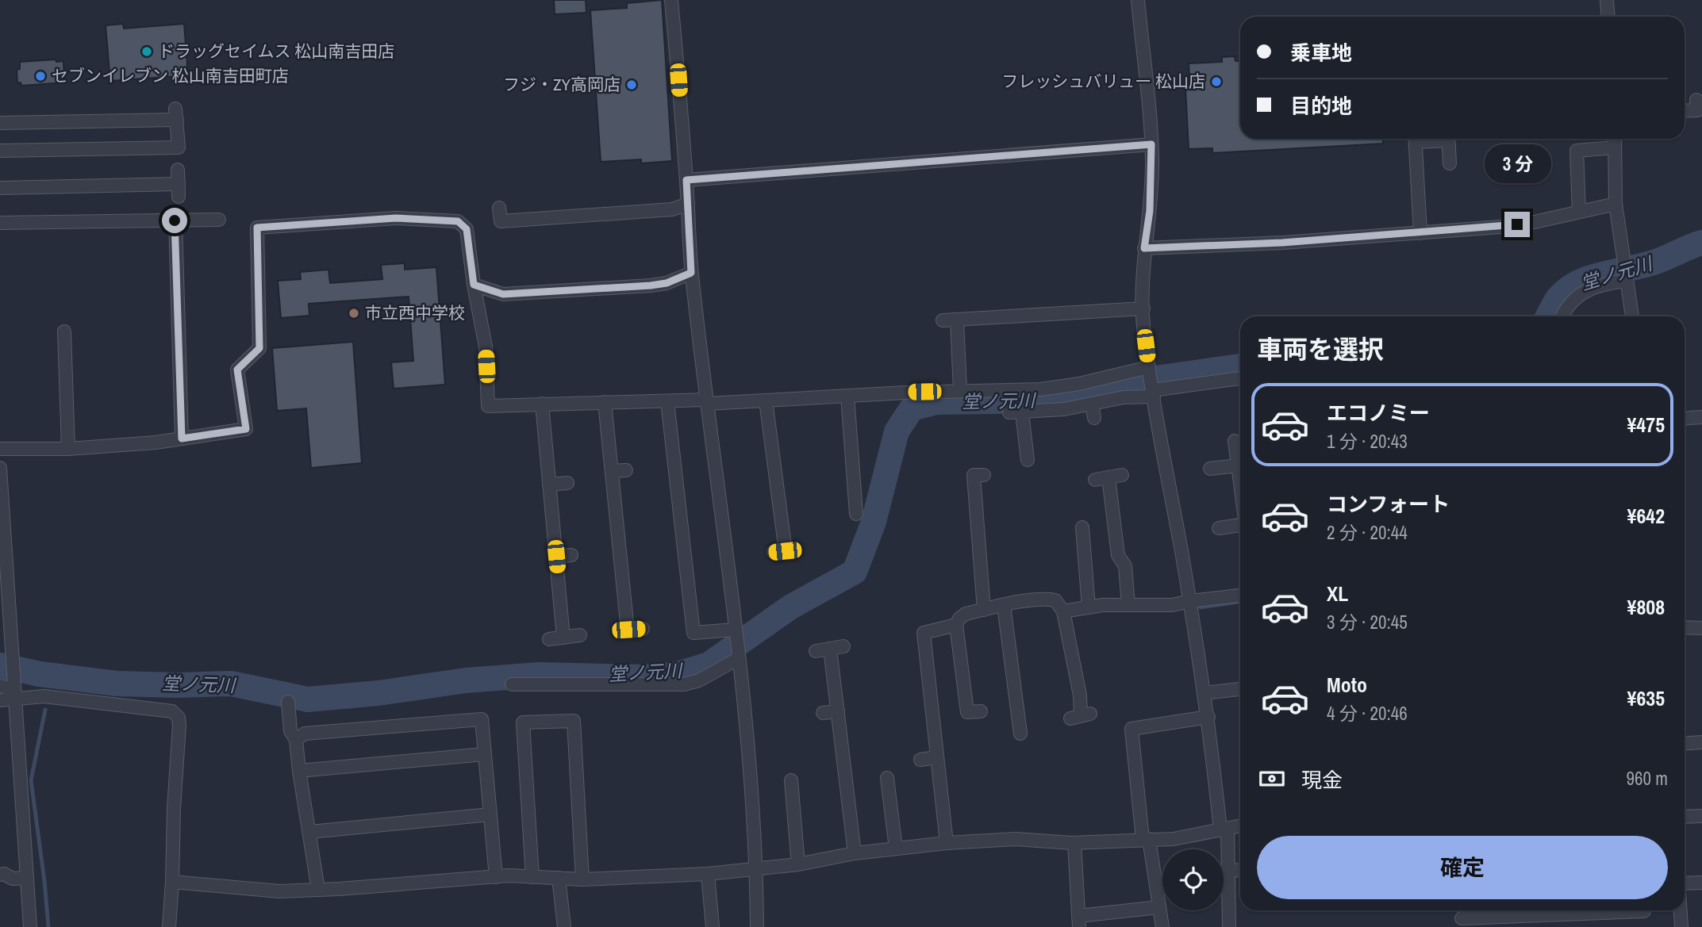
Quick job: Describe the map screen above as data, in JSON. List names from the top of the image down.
{
  "water": ["堂ノ元川"],
  "places": [
    "ドラッグセイムス 松山南吉田店",
    "セブンイレブン 松山南吉田町店",
    "フレッシュバリュー 松山店",
    "フジ・ZY高岡店",
    "市立西中学校"
  ],
  "page": {
    "banner": ["乗車地", "目的地"],
    "bubble": "3 分",
    "heading": "車両を選択",
    "list": [
      {
        "name": "エコノミー",
        "note": "1 分 · 20:43",
        "value": "¥475"
      },
      {
        "name": "コンフォート",
        "note": "2 分 · 20:44",
        "value": "¥642"
      },
      {
        "name": "XL",
        "note": "3 分 · 20:45",
        "value": "¥808"
      },
      {
        "name": "Moto",
        "note": "4 分 · 20:46",
        "value": "¥635"
      }
    ],
    "pay": ["現金", "960 m"],
    "buttons": "確定"
  }
}
